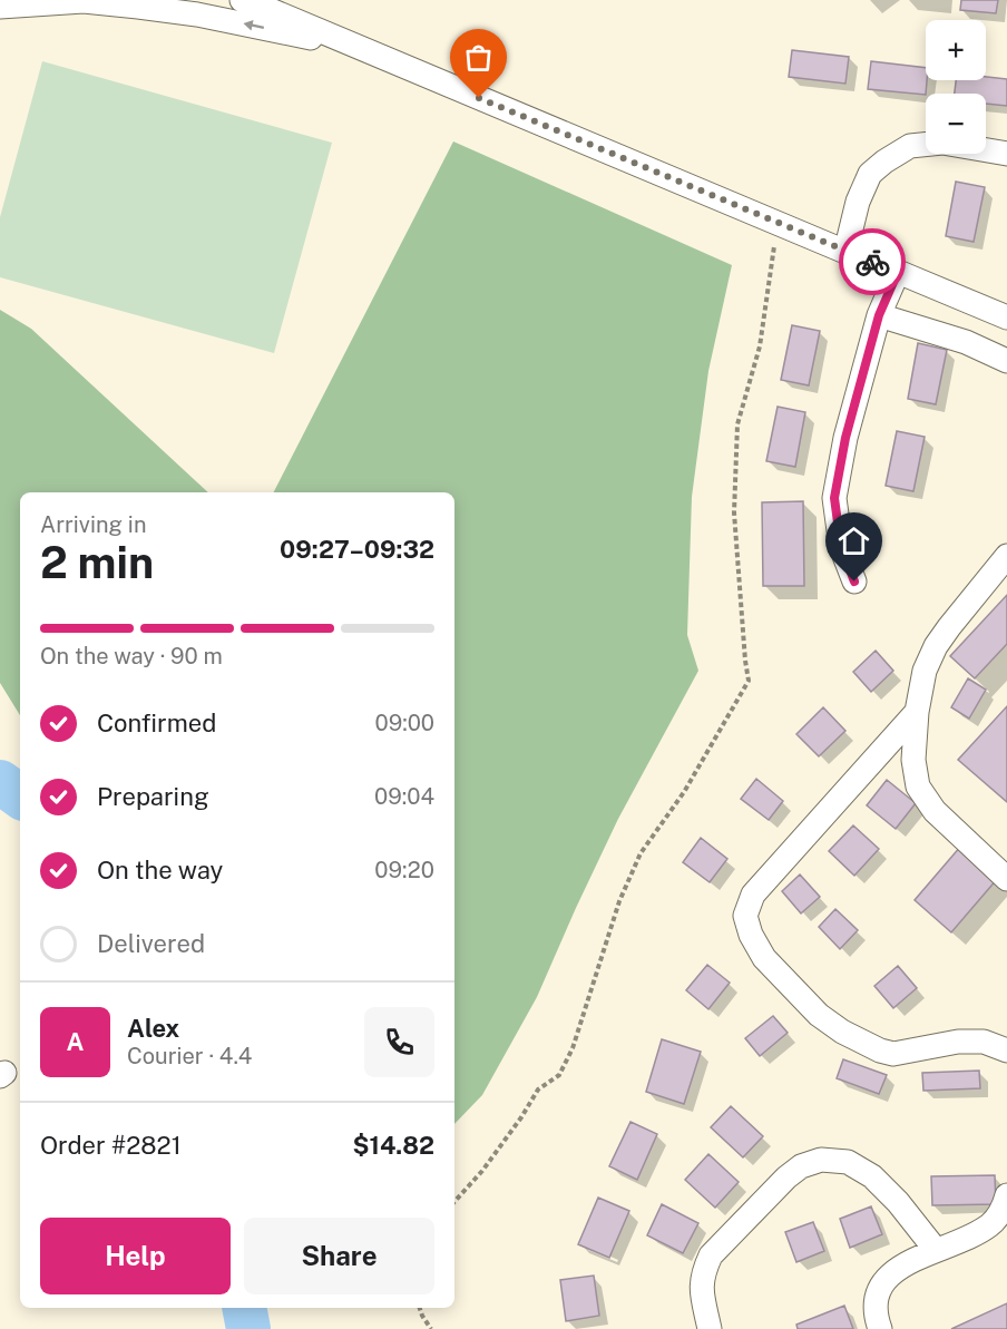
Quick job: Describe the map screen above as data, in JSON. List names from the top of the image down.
{
  "page": {
    "map_buttons": ["+", "−"],
    "heading": ["2 min", "Arriving in", "09:27–09:32"],
    "panel": [
      "Alex",
      "Courier · 4.4",
      "Order #2821",
      "$14.82"
    ],
    "bar": "On the way · 90 m",
    "list": [
      ["Confirmed", "09:00"],
      ["Preparing", "09:04"],
      ["On the way", "09:20"],
      "Delivered"
    ],
    "round": "A",
    "buttons": ["Help", "Share"]
  }
}
